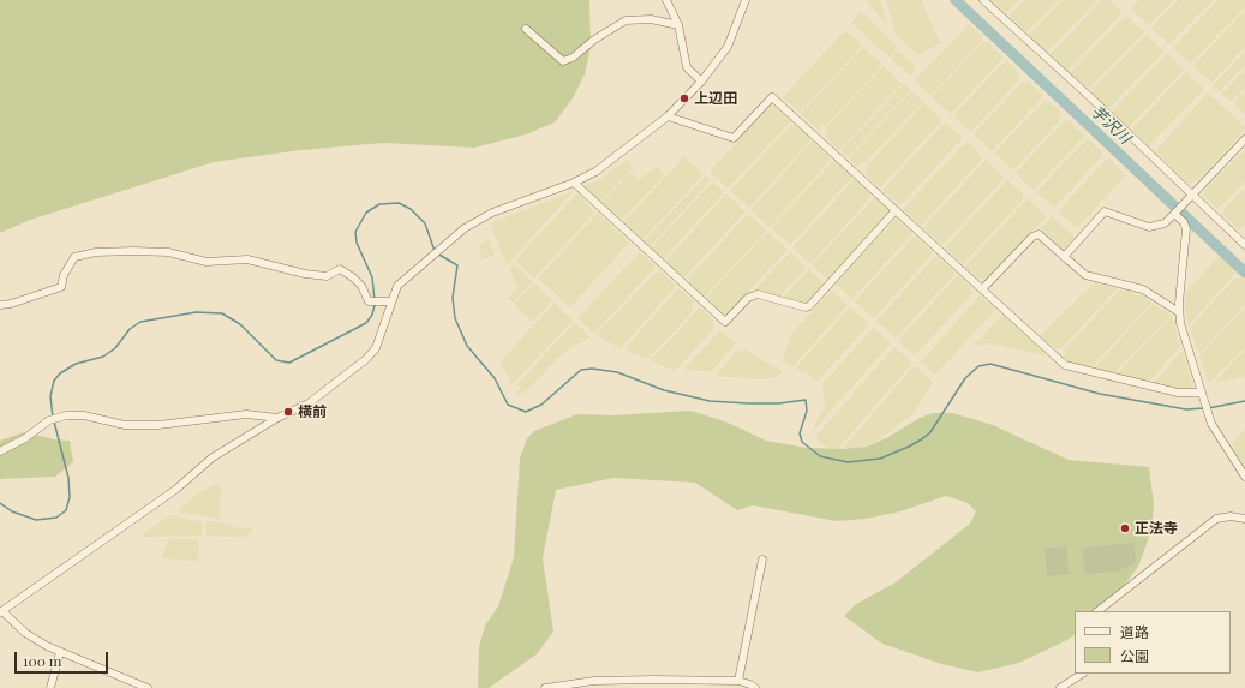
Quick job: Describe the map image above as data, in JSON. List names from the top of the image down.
{
  "water": ["芋沢川"],
  "places": ["上辺田", "横前", "正法寺"],
  "legend": ["道路", "公園"],
  "scale_bar": "100 m"
}
